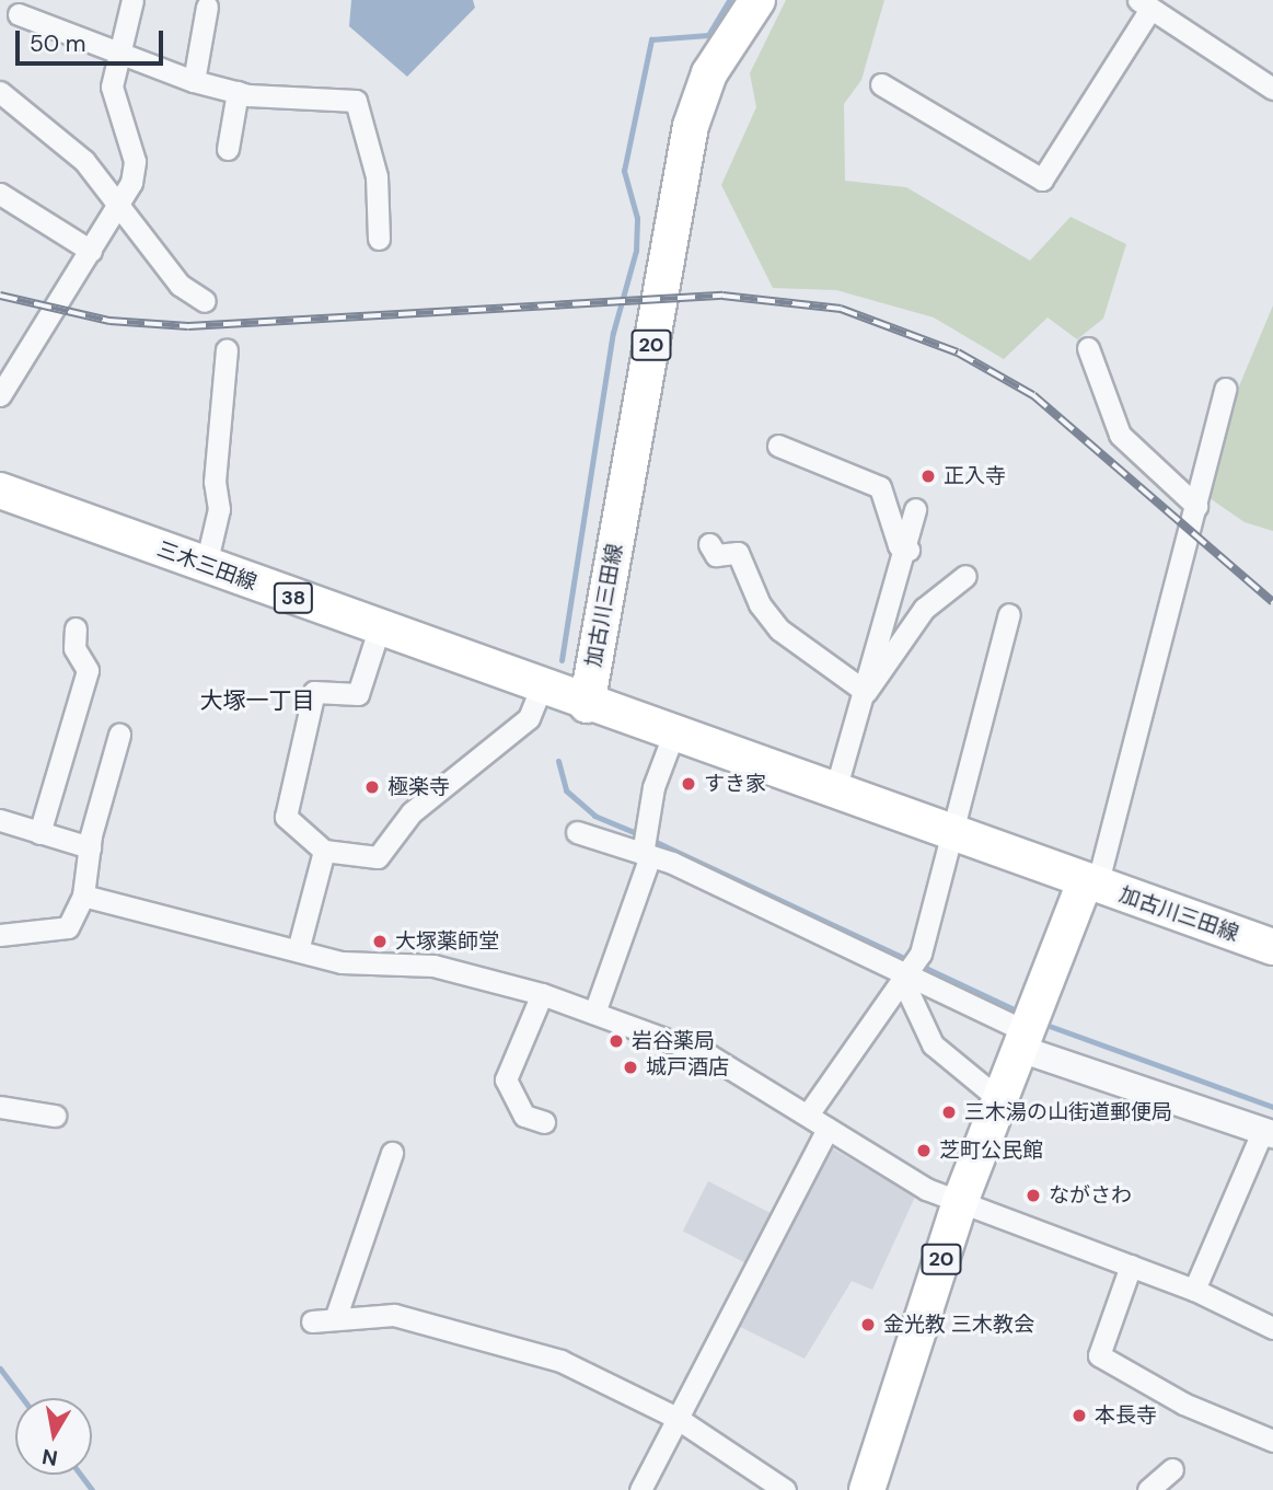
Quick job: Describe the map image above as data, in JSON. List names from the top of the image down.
{
  "streets": {
    "main road": [
      "20",
      "三木三田線",
      "38",
      "加古川三田線"
    ]
  },
  "crossings": [
    ["20", "加古川三田線"],
    ["三木三田線", "加古川三田線"]
  ],
  "districts": ["大塚一丁目"],
  "places": [
    "正入寺",
    "すき家",
    "極楽寺",
    "大塚薬師堂",
    "岩谷薬局",
    "城戸酒店",
    "三木湯の山街道郵便局",
    "芝町公民館",
    "ながさわ",
    "金光教 三木教会",
    "本長寺"
  ],
  "scale_bar": "50 m",
  "north": "bottom"
}
